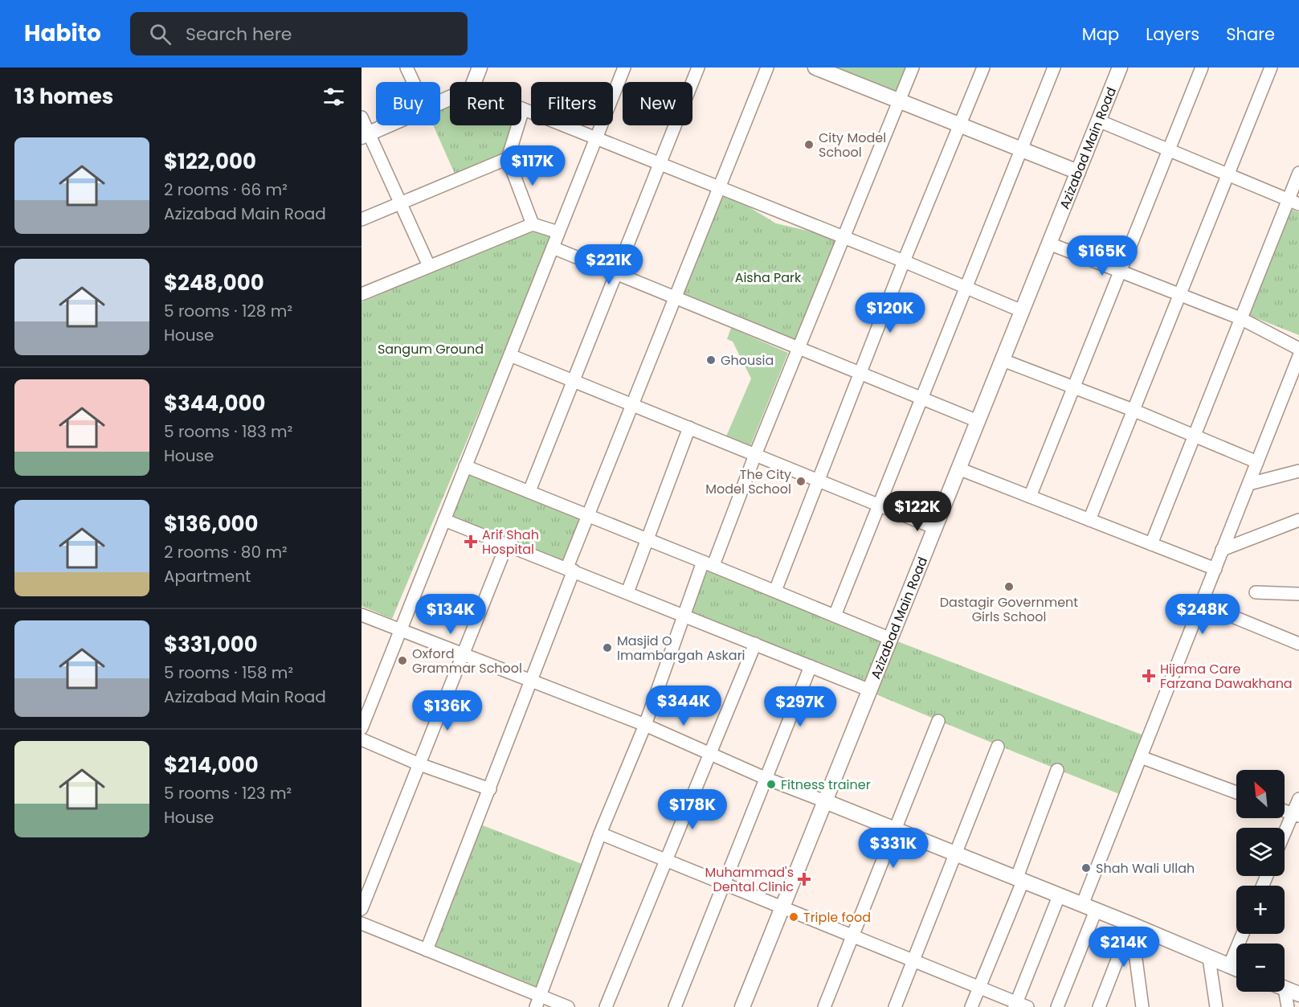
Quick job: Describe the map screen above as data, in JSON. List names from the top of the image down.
{
  "streets": {
    "street": ["Azizabad Main Road"]
  },
  "parks": ["Aisha Park", "Sangum Ground"],
  "places": {
    "other": [
      "City Model School",
      "Ghousia",
      "The City Model School",
      "Dastagir Government Girls School",
      "Masjid O Imambargah Askari",
      "Oxford Grammar School",
      "Fitness trainer",
      "Shah Wali Ullah",
      "Triple food"
    ],
    "health": ["Arif Shah Hospital", "Hijama Care Farzana Dawakhana", "Muhammad's Dental Clinic"]
  },
  "north": "top left",
  "page": {
    "header": "Habito",
    "search": "Search here",
    "nav": ["Map", "Layers", "Share"],
    "heading": "13 homes",
    "chip": [
      "Buy",
      "Rent",
      "Filters",
      "New"
    ],
    "list": [
      {
        "name": "$122,000",
        "note": "2 rooms · 66 m² · Azizabad Main Road"
      },
      {
        "name": "$248,000",
        "note": "5 rooms · 128 m² · House"
      },
      {
        "name": "$344,000",
        "note": "5 rooms · 183 m² · House"
      },
      {
        "name": "$136,000",
        "note": "2 rooms · 80 m² · Apartment"
      },
      {
        "name": "$331,000",
        "note": "5 rooms · 158 m² · Azizabad Main Road"
      },
      {
        "name": "$214,000",
        "note": "5 rooms · 123 m² · House"
      }
    ],
    "price": [
      "$117K",
      "$165K",
      "$221K",
      "$120K",
      "$122K",
      "$134K",
      "$248K",
      "$344K",
      "$297K",
      "$136K",
      "$178K",
      "$331K",
      "$214K"
    ],
    "map_buttons": ["+", "−"]
  }
}
